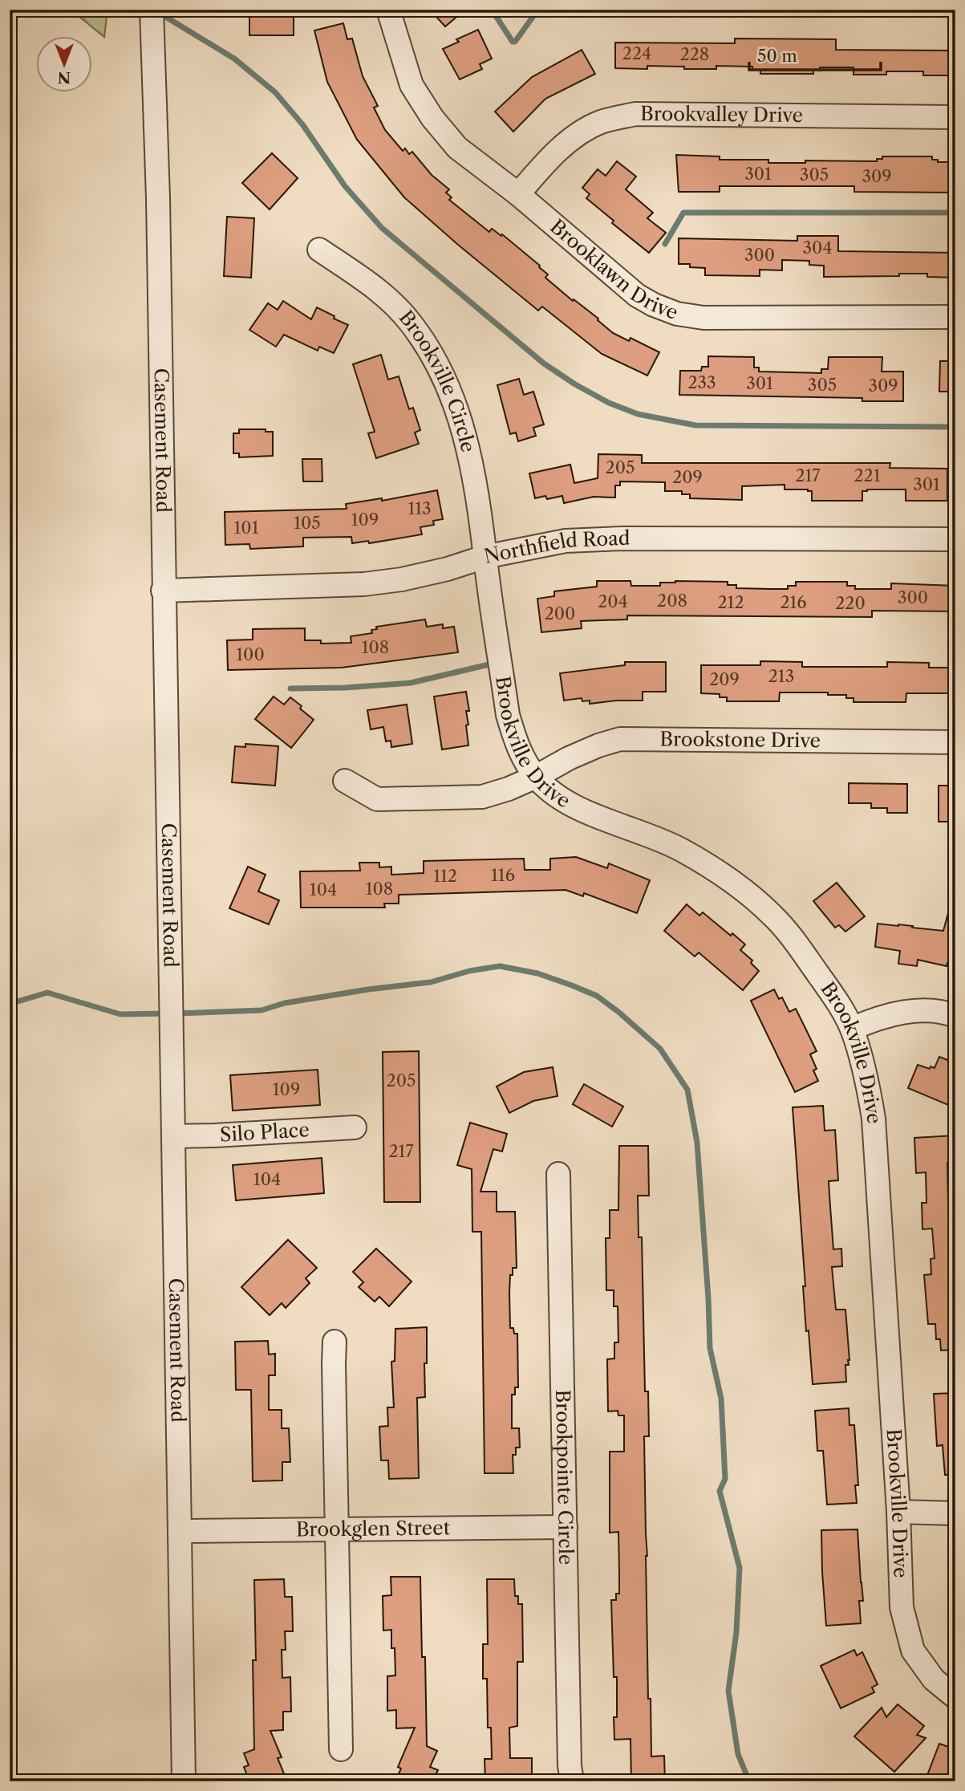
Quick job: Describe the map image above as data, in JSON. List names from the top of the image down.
{
  "streets": {
    "street": [
      "Brookvalley Drive",
      "Brooklawn Drive",
      "Brookville Circle",
      "Casement Road",
      "Northfield Road",
      "Brookville Drive",
      "Brookstone Drive",
      "Silo Place",
      "Brookpointe Circle",
      "Brookglen Street"
    ]
  },
  "crossings": [
    ["Brookvalley Drive", "Brooklawn Drive"],
    ["Brookville Circle", "Northfield Road"],
    ["Brookville Circle", "Brookville Drive"],
    ["Casement Road", "Northfield Road"],
    ["Casement Road", "Silo Place"],
    ["Casement Road", "Brookglen Street"],
    ["Northfield Road", "Brookville Drive"],
    ["Brookville Drive", "Brookstone Drive"],
    ["Brookpointe Circle", "Brookglen Street"]
  ],
  "house_numbers": [
    "224",
    "228",
    "301",
    "305",
    "309",
    "304",
    "300",
    "233",
    "301",
    "305",
    "309",
    "205",
    "217",
    "221",
    "209",
    "301",
    "113",
    "109",
    "105",
    "101",
    "300",
    "208",
    "204",
    "212",
    "216",
    "220",
    "200",
    "108",
    "100",
    "213",
    "209",
    "116",
    "112",
    "108",
    "104",
    "205",
    "109",
    "217",
    "104"
  ],
  "scale_bar": "50 m",
  "north": "bottom"
}
